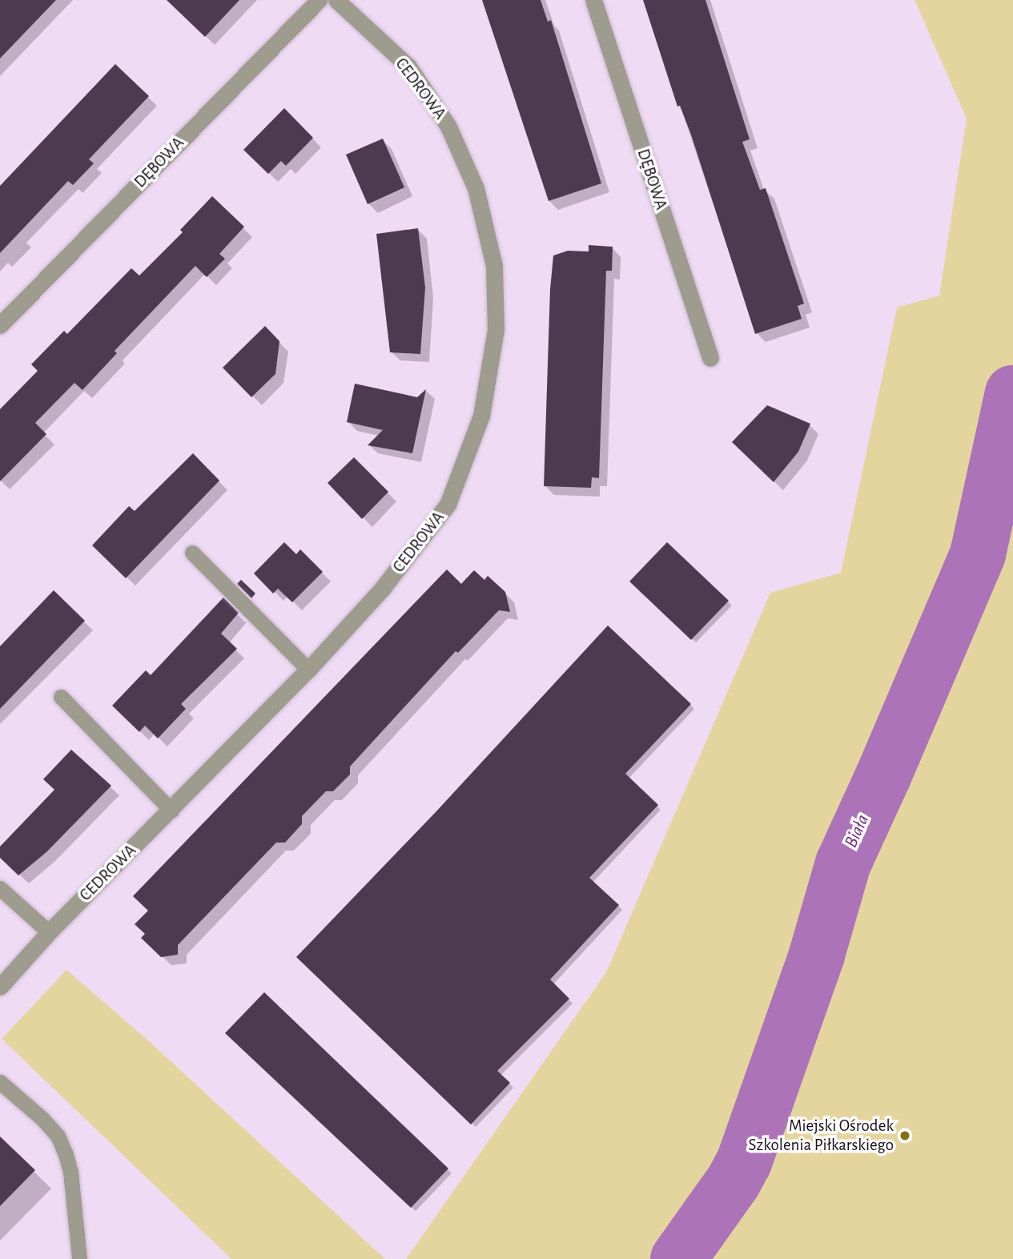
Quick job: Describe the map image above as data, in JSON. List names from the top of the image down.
{
  "streets": {
    "street": ["CEDROWA", "DĘBOWA"]
  },
  "water": ["Biała"],
  "places": ["Miejski Ośrodek Szkolenia Piłkarskiego"]
}
